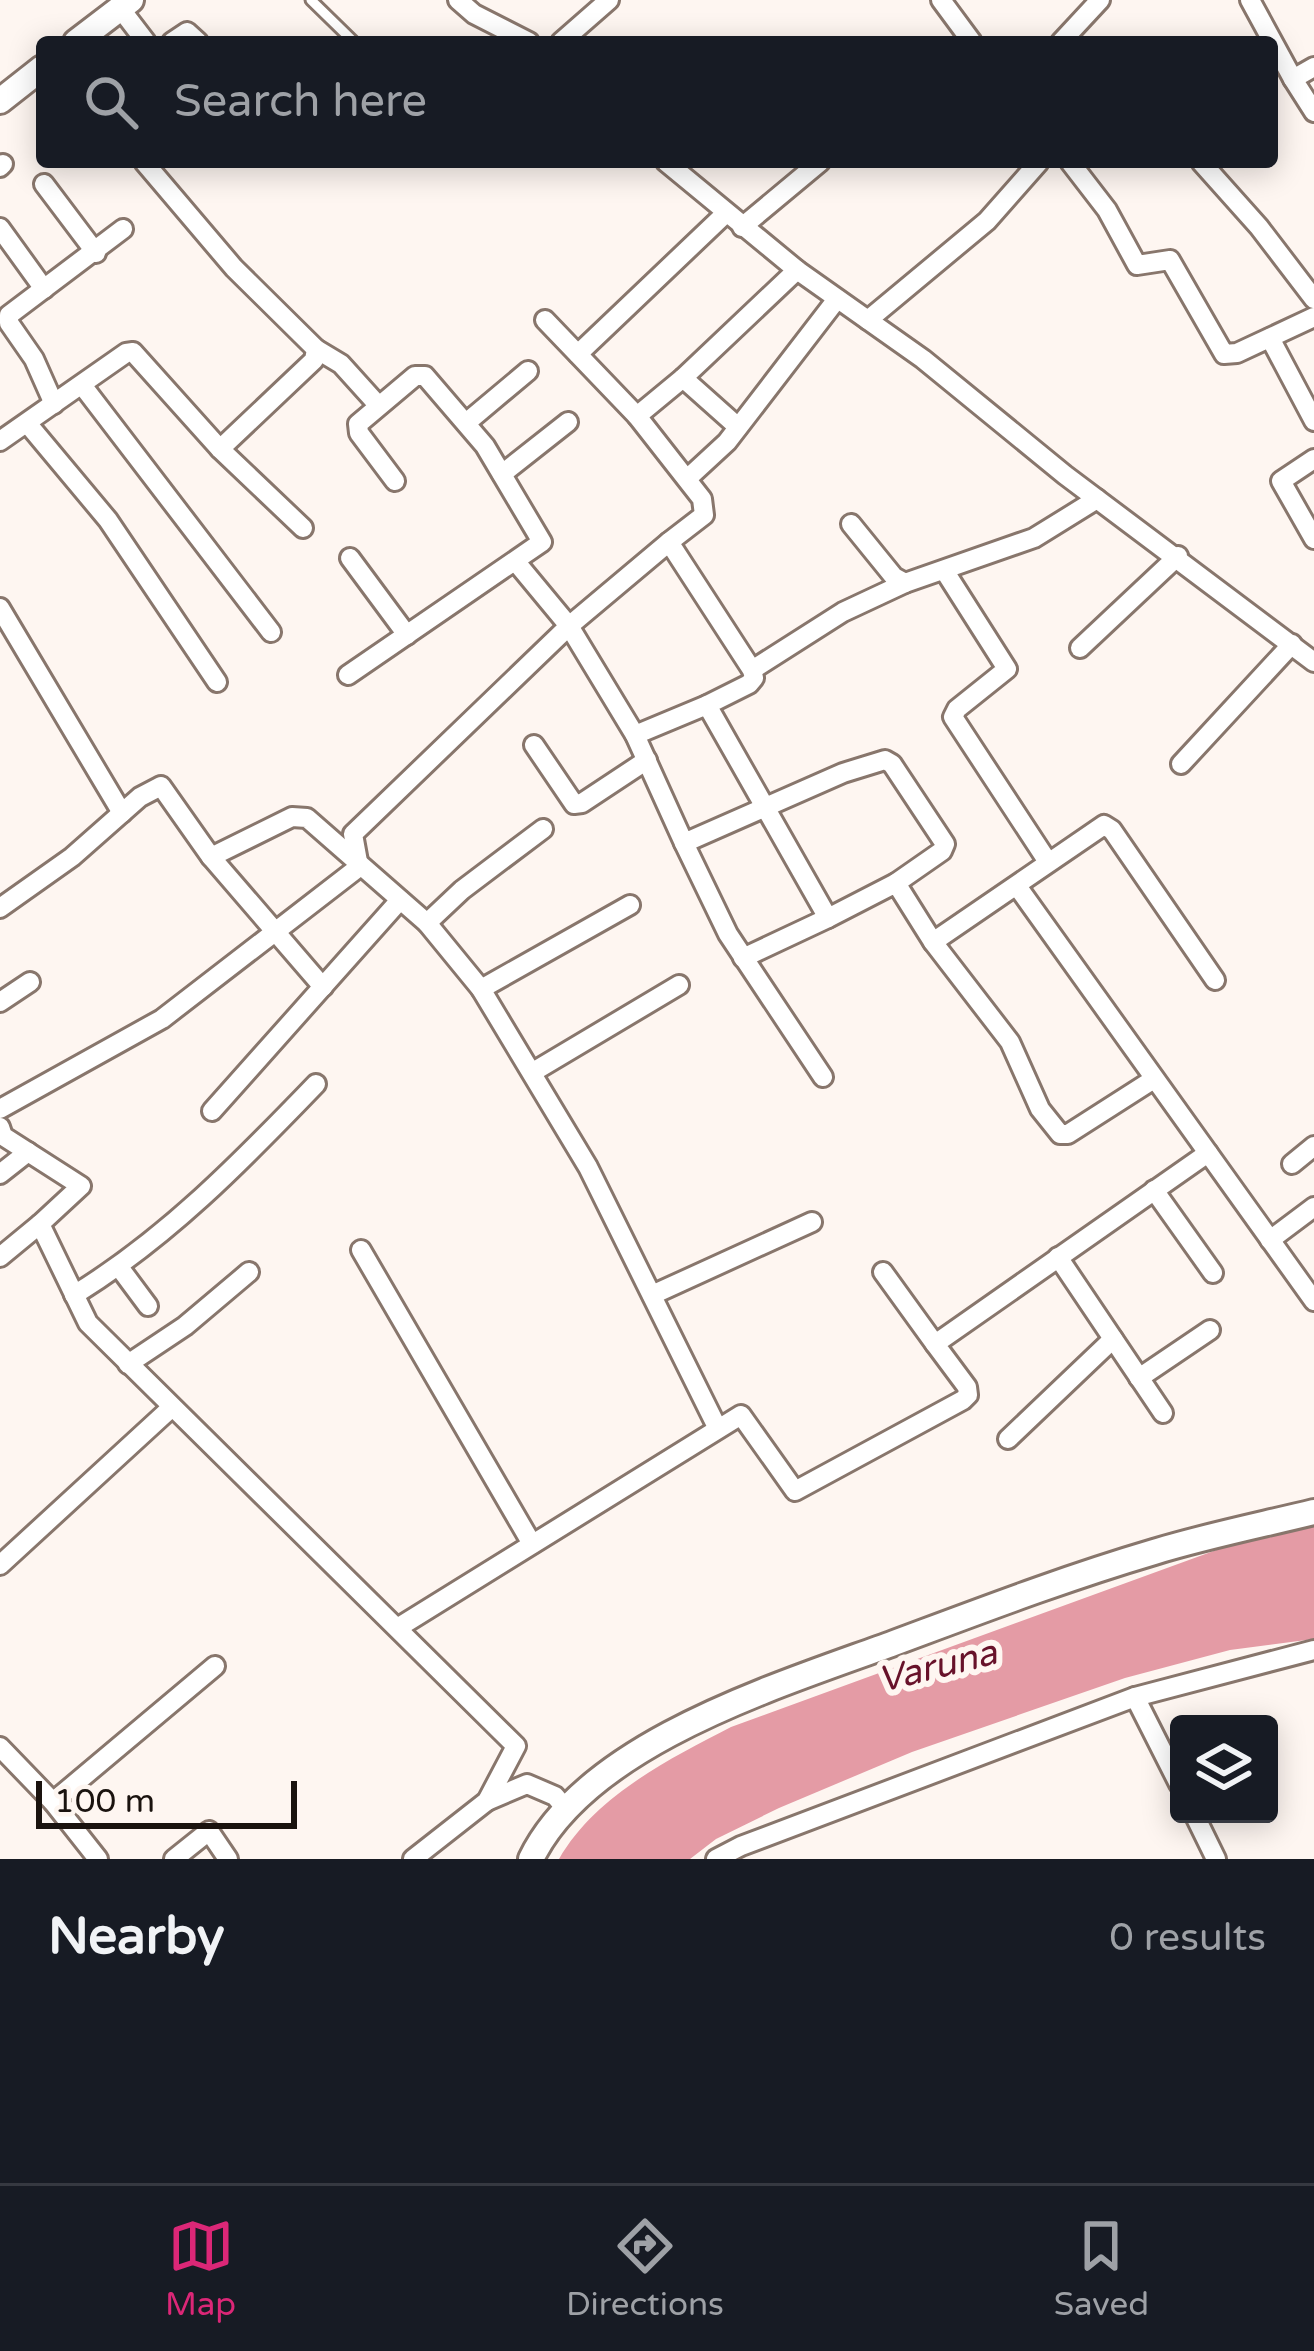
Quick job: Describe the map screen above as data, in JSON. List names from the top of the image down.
{
  "water": ["Varuna"],
  "scale_bar": "100 m",
  "page": {
    "search": "Search here",
    "scale": "100 m",
    "heading": ["Nearby", "0 results"],
    "nav": ["Map", "Directions", "Saved"]
  }
}
